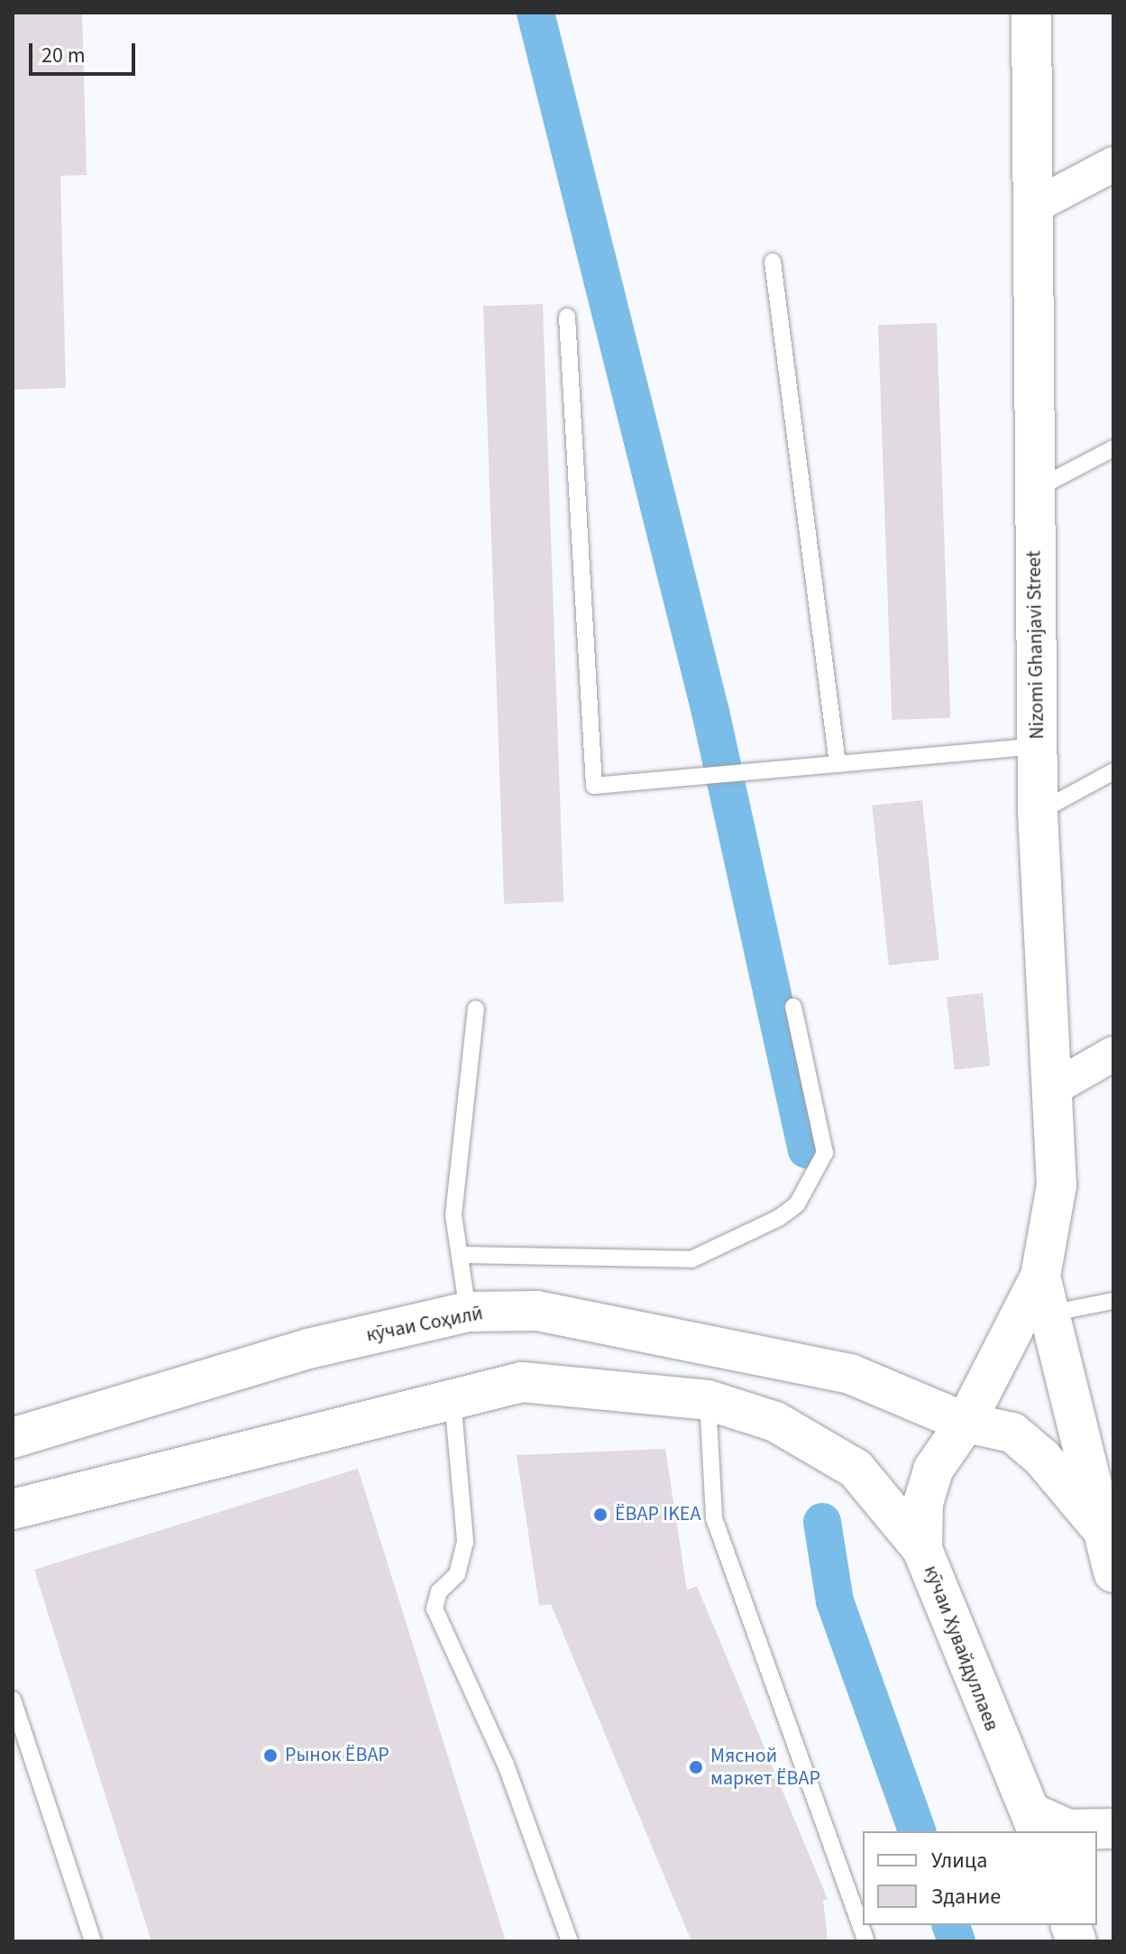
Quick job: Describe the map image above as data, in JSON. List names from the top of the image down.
{
  "streets": {
    "street": ["Nizomi Ghanjavi Street", "кӯчаи Соҳилӣ", "кӯчаи Хувайдуллаев"]
  },
  "crossings": [
    ["Nizomi Ghanjavi Street", "кӯчаи Хувайдуллаев"],
    ["кӯчаи Соҳилӣ", "кӯчаи Хувайдуллаев"]
  ],
  "places": ["ЁВАР IKEA", "Рынок ЁВАР", "Мясной маркет ЁВАР"],
  "legend": ["Улица", "Здание"],
  "scale_bar": "20 m"
}
